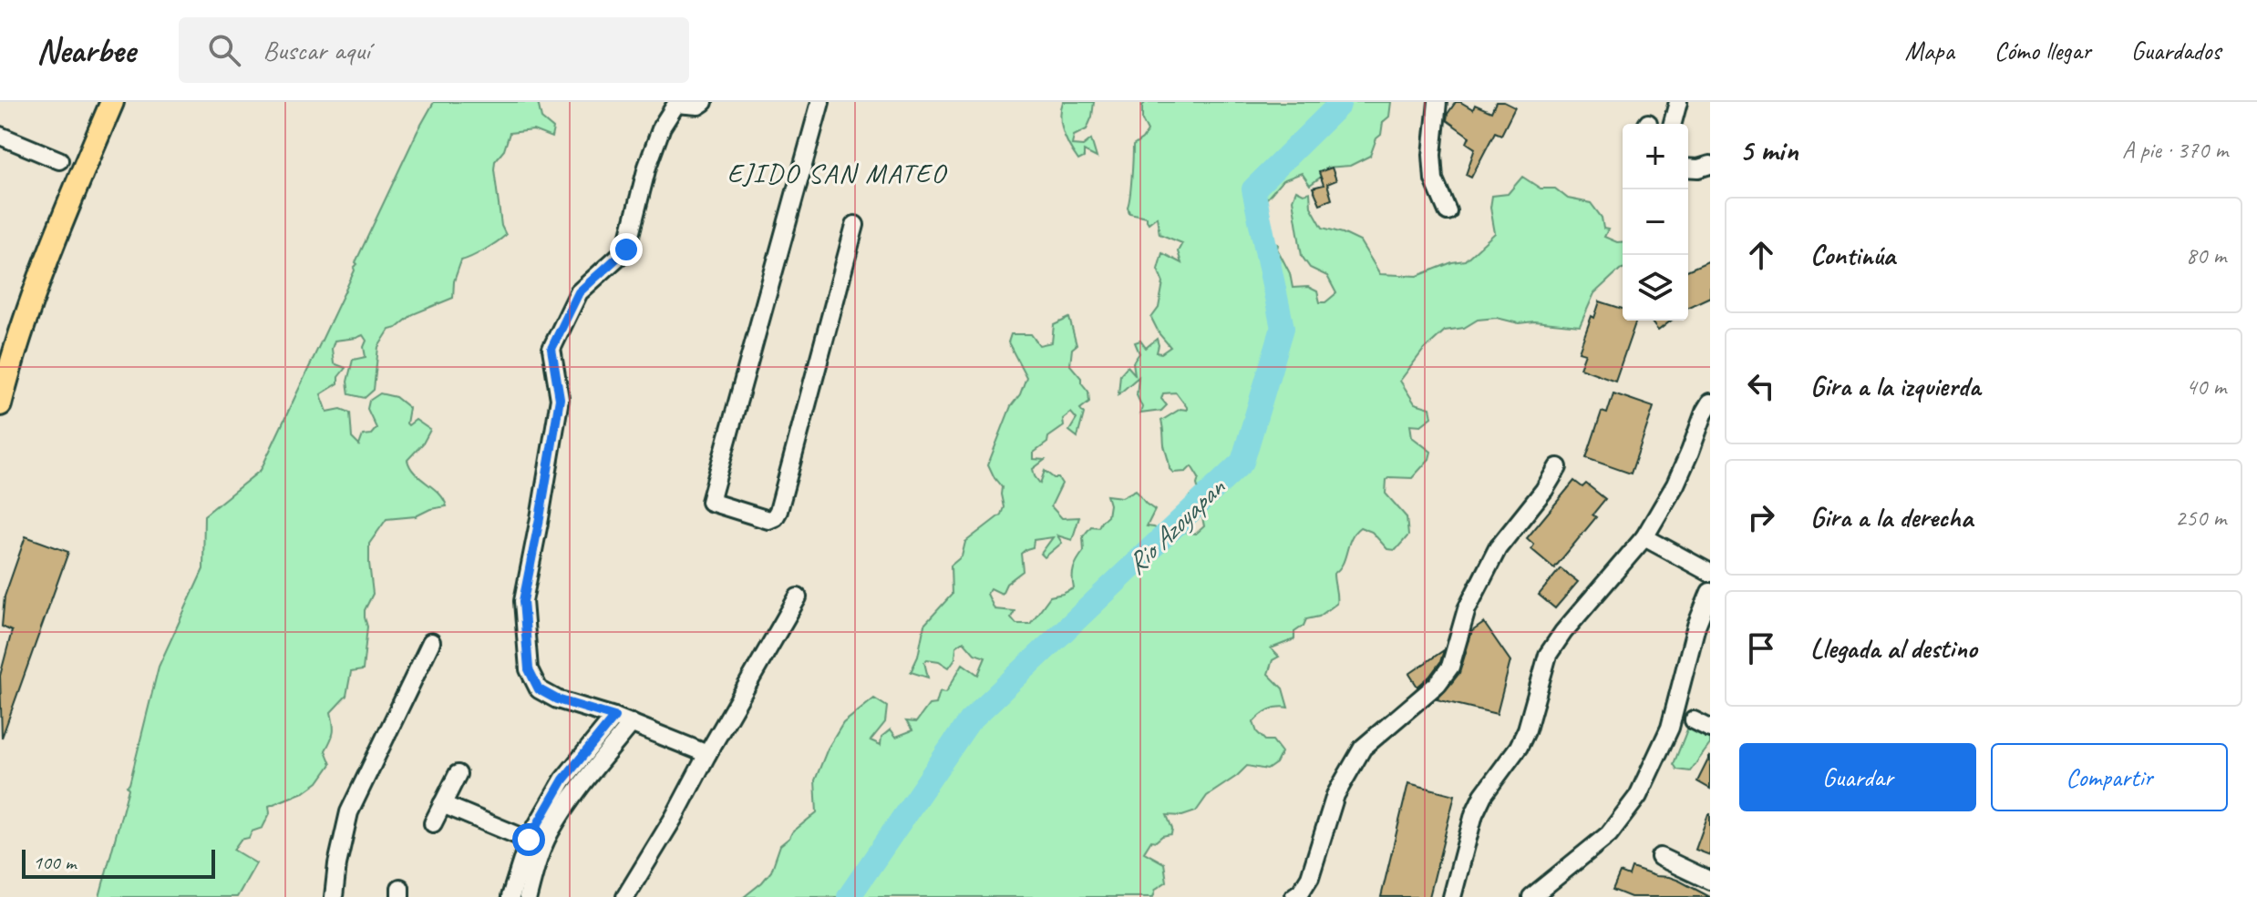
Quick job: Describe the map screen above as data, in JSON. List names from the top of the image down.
{
  "districts": ["EJIDO SAN MATEO"],
  "water": ["Rio Azoyapan"],
  "scale_bar": "100 m",
  "page": {
    "header": "Nearbee",
    "search": "Buscar aquí",
    "nav": ["Mapa", "Cómo llegar", "Guardados"],
    "heading": ["5 min", "A pie · 370 m"],
    "map_buttons": ["+", "−"],
    "list": [
      ["Continúa", "80 m"],
      ["Gira a la izquierda", "40 m"],
      ["Gira a la derecha", "250 m"],
      "Llegada al destino"
    ],
    "buttons": ["Guardar", "Compartir"],
    "scale": "100 m"
  }
}
